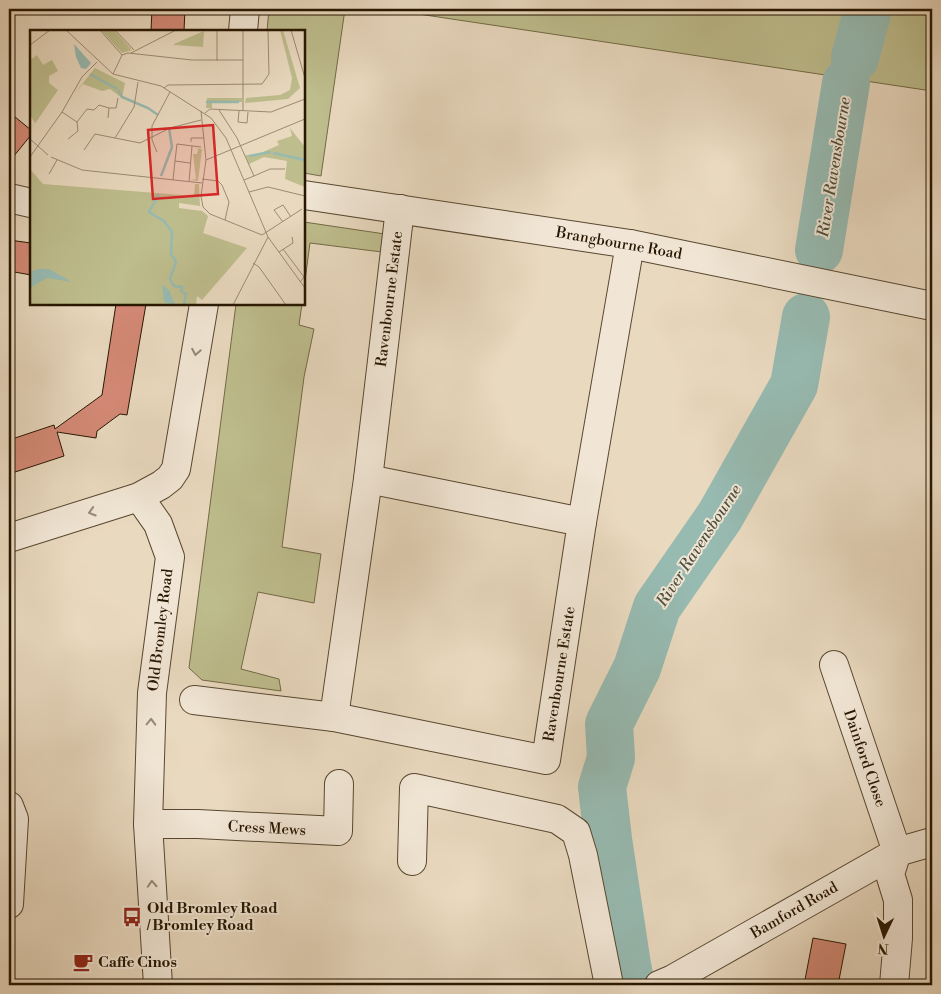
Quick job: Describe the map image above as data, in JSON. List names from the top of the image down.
{
  "streets": {
    "street": [
      "Brangbourne Road",
      "Ravenbourne Estate",
      "Old Bromley Road",
      "Dainford Close",
      "Cress Mews",
      "Bamford Road"
    ]
  },
  "crossings": [
    ["Brangbourne Road", "Ravenbourne Estate"],
    ["Old Bromley Road", "Cress Mews"],
    ["Dainford Close", "Bamford Road"]
  ],
  "one_way": ["Old Bromley Road"],
  "water": ["River Ravensbourne"],
  "places": {
    "bus stop": ["Old Bromley Road / Bromley Road"],
    "cafe": ["Caffe Cinos"]
  },
  "north": "bottom"
}
